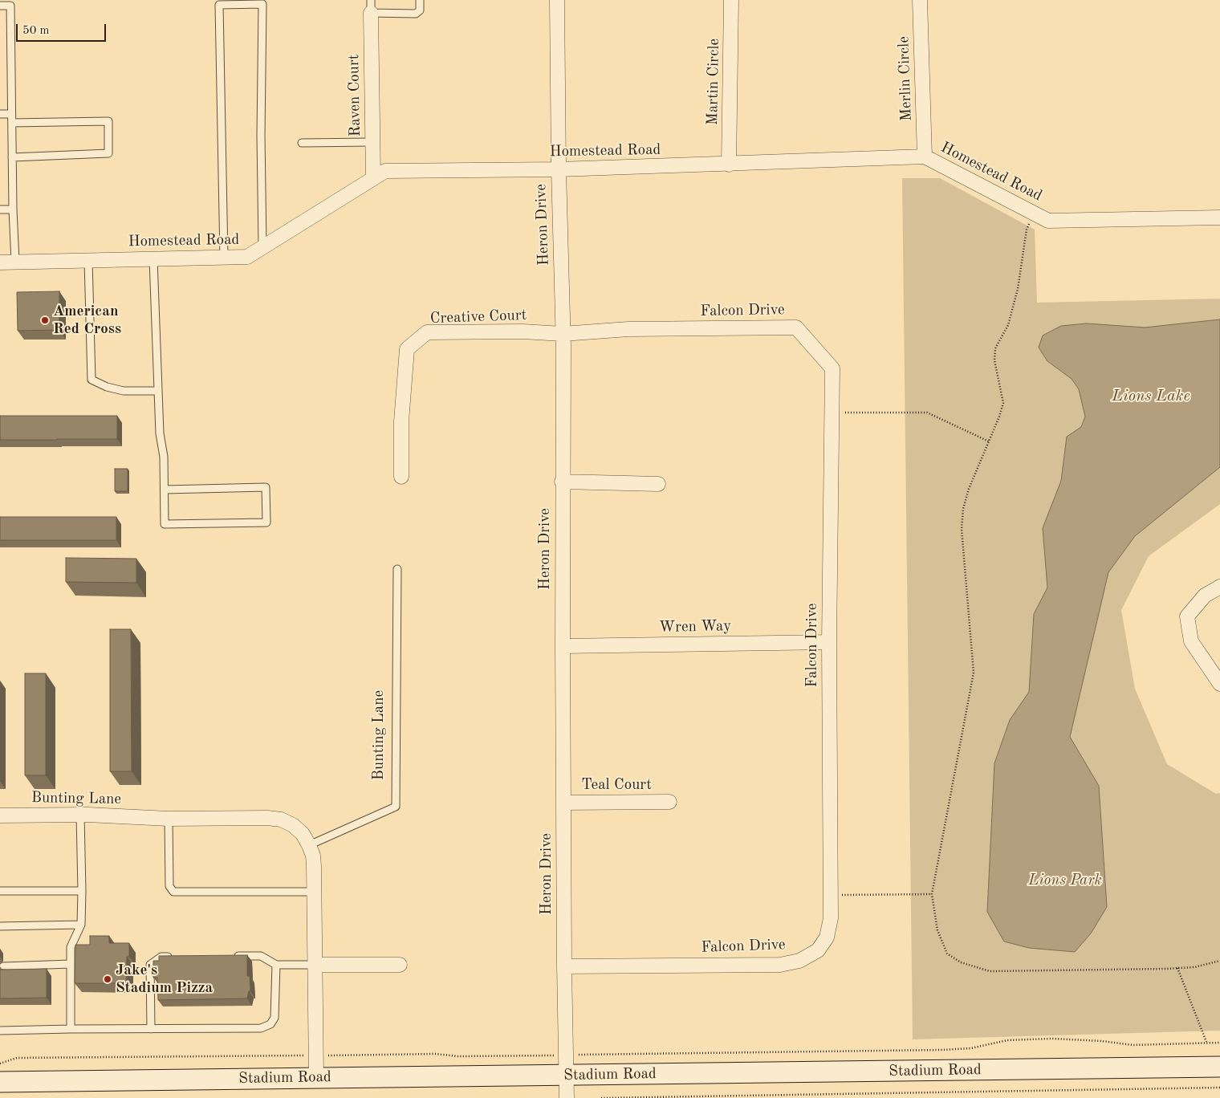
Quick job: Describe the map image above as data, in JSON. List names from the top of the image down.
{
  "streets": {
    "street": [
      "Merlin Circle",
      "Martin Circle",
      "Raven Court",
      "Homestead Road",
      "Heron Drive",
      "Falcon Drive",
      "Creative Court",
      "Wren Way",
      "Bunting Lane",
      "Teal Court",
      "Stadium Road"
    ]
  },
  "crossings": [
    ["Merlin Circle", "Homestead Road"],
    ["Martin Circle", "Homestead Road"],
    ["Raven Court", "Homestead Road"],
    ["Homestead Road", "Heron Drive"],
    ["Heron Drive", "Falcon Drive"],
    ["Heron Drive", "Creative Court"],
    ["Heron Drive", "Wren Way"],
    ["Heron Drive", "Teal Court"],
    ["Heron Drive", "Stadium Road"],
    ["Falcon Drive", "Creative Court"],
    ["Falcon Drive", "Wren Way"],
    ["Bunting Lane", "Stadium Road"]
  ],
  "water": ["Lions Lake"],
  "parks": ["Lions Park"],
  "places": ["American Red Cross", "Jake's Stadium Pizza"],
  "scale_bar": "50 m"
}
